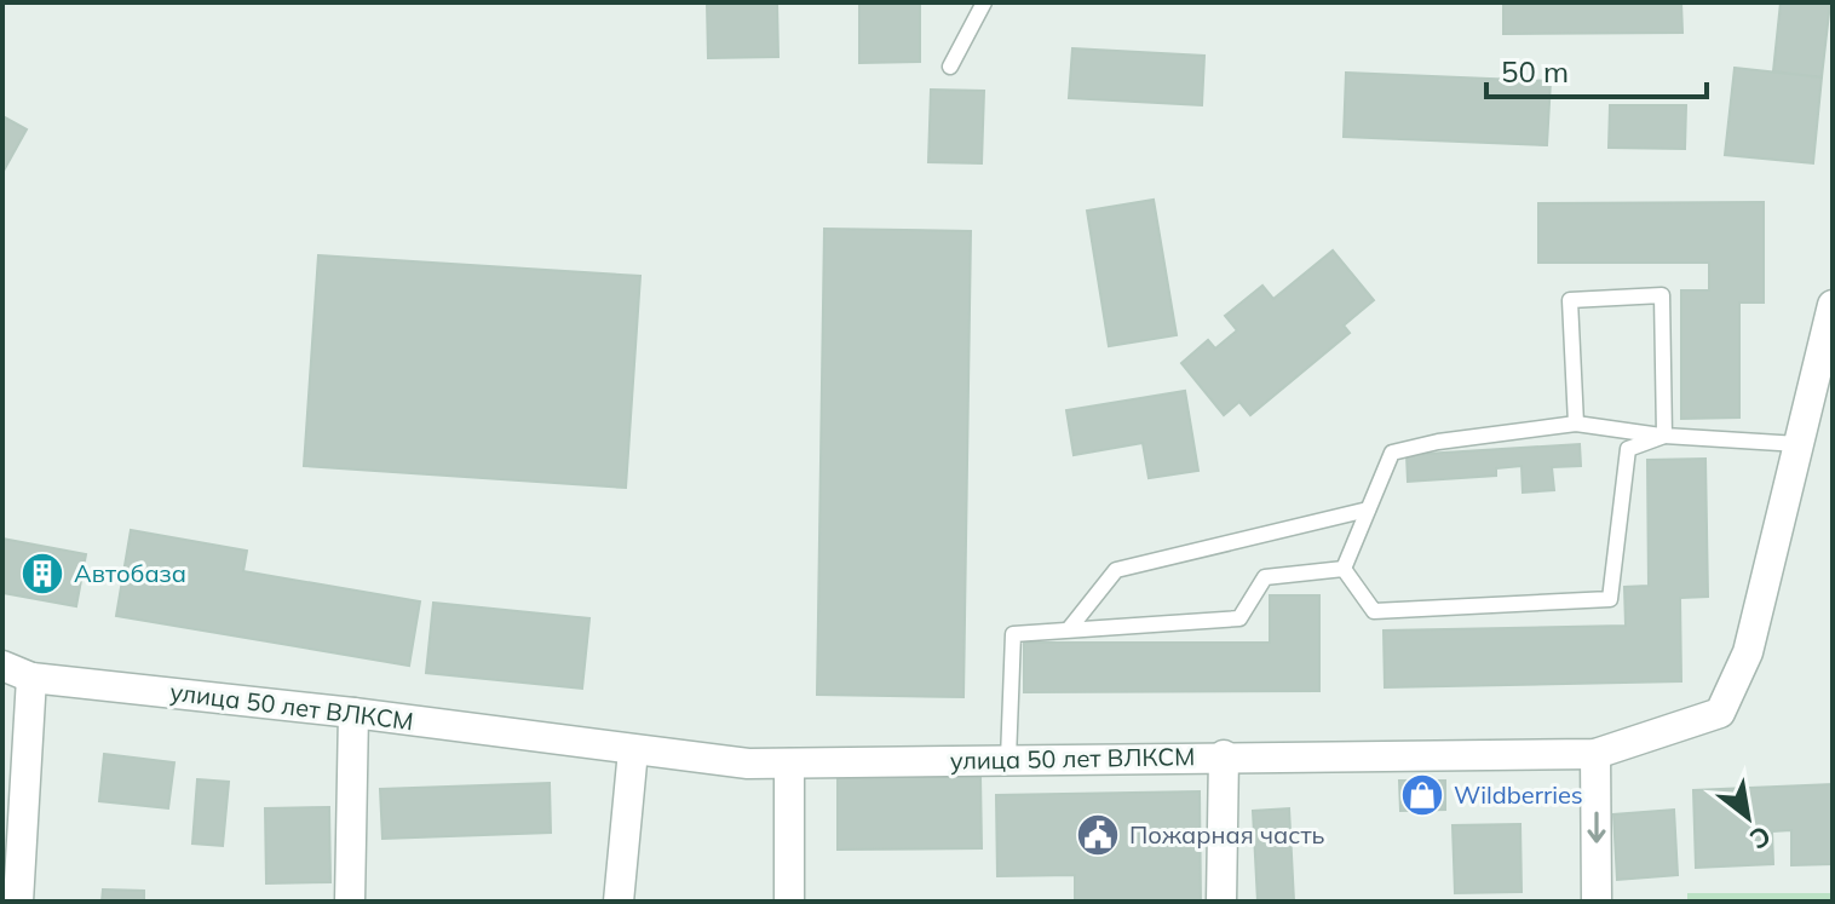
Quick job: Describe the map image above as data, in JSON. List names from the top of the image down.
{
  "streets": {
    "street": ["улица 50 лет ВЛКСМ"]
  },
  "places": {
    "building": ["Автобаза"],
    "shop": ["Wildberries"],
    "public building": ["Пожарная часть"]
  },
  "scale_bar": "50 m",
  "north": "bottom right"
}
